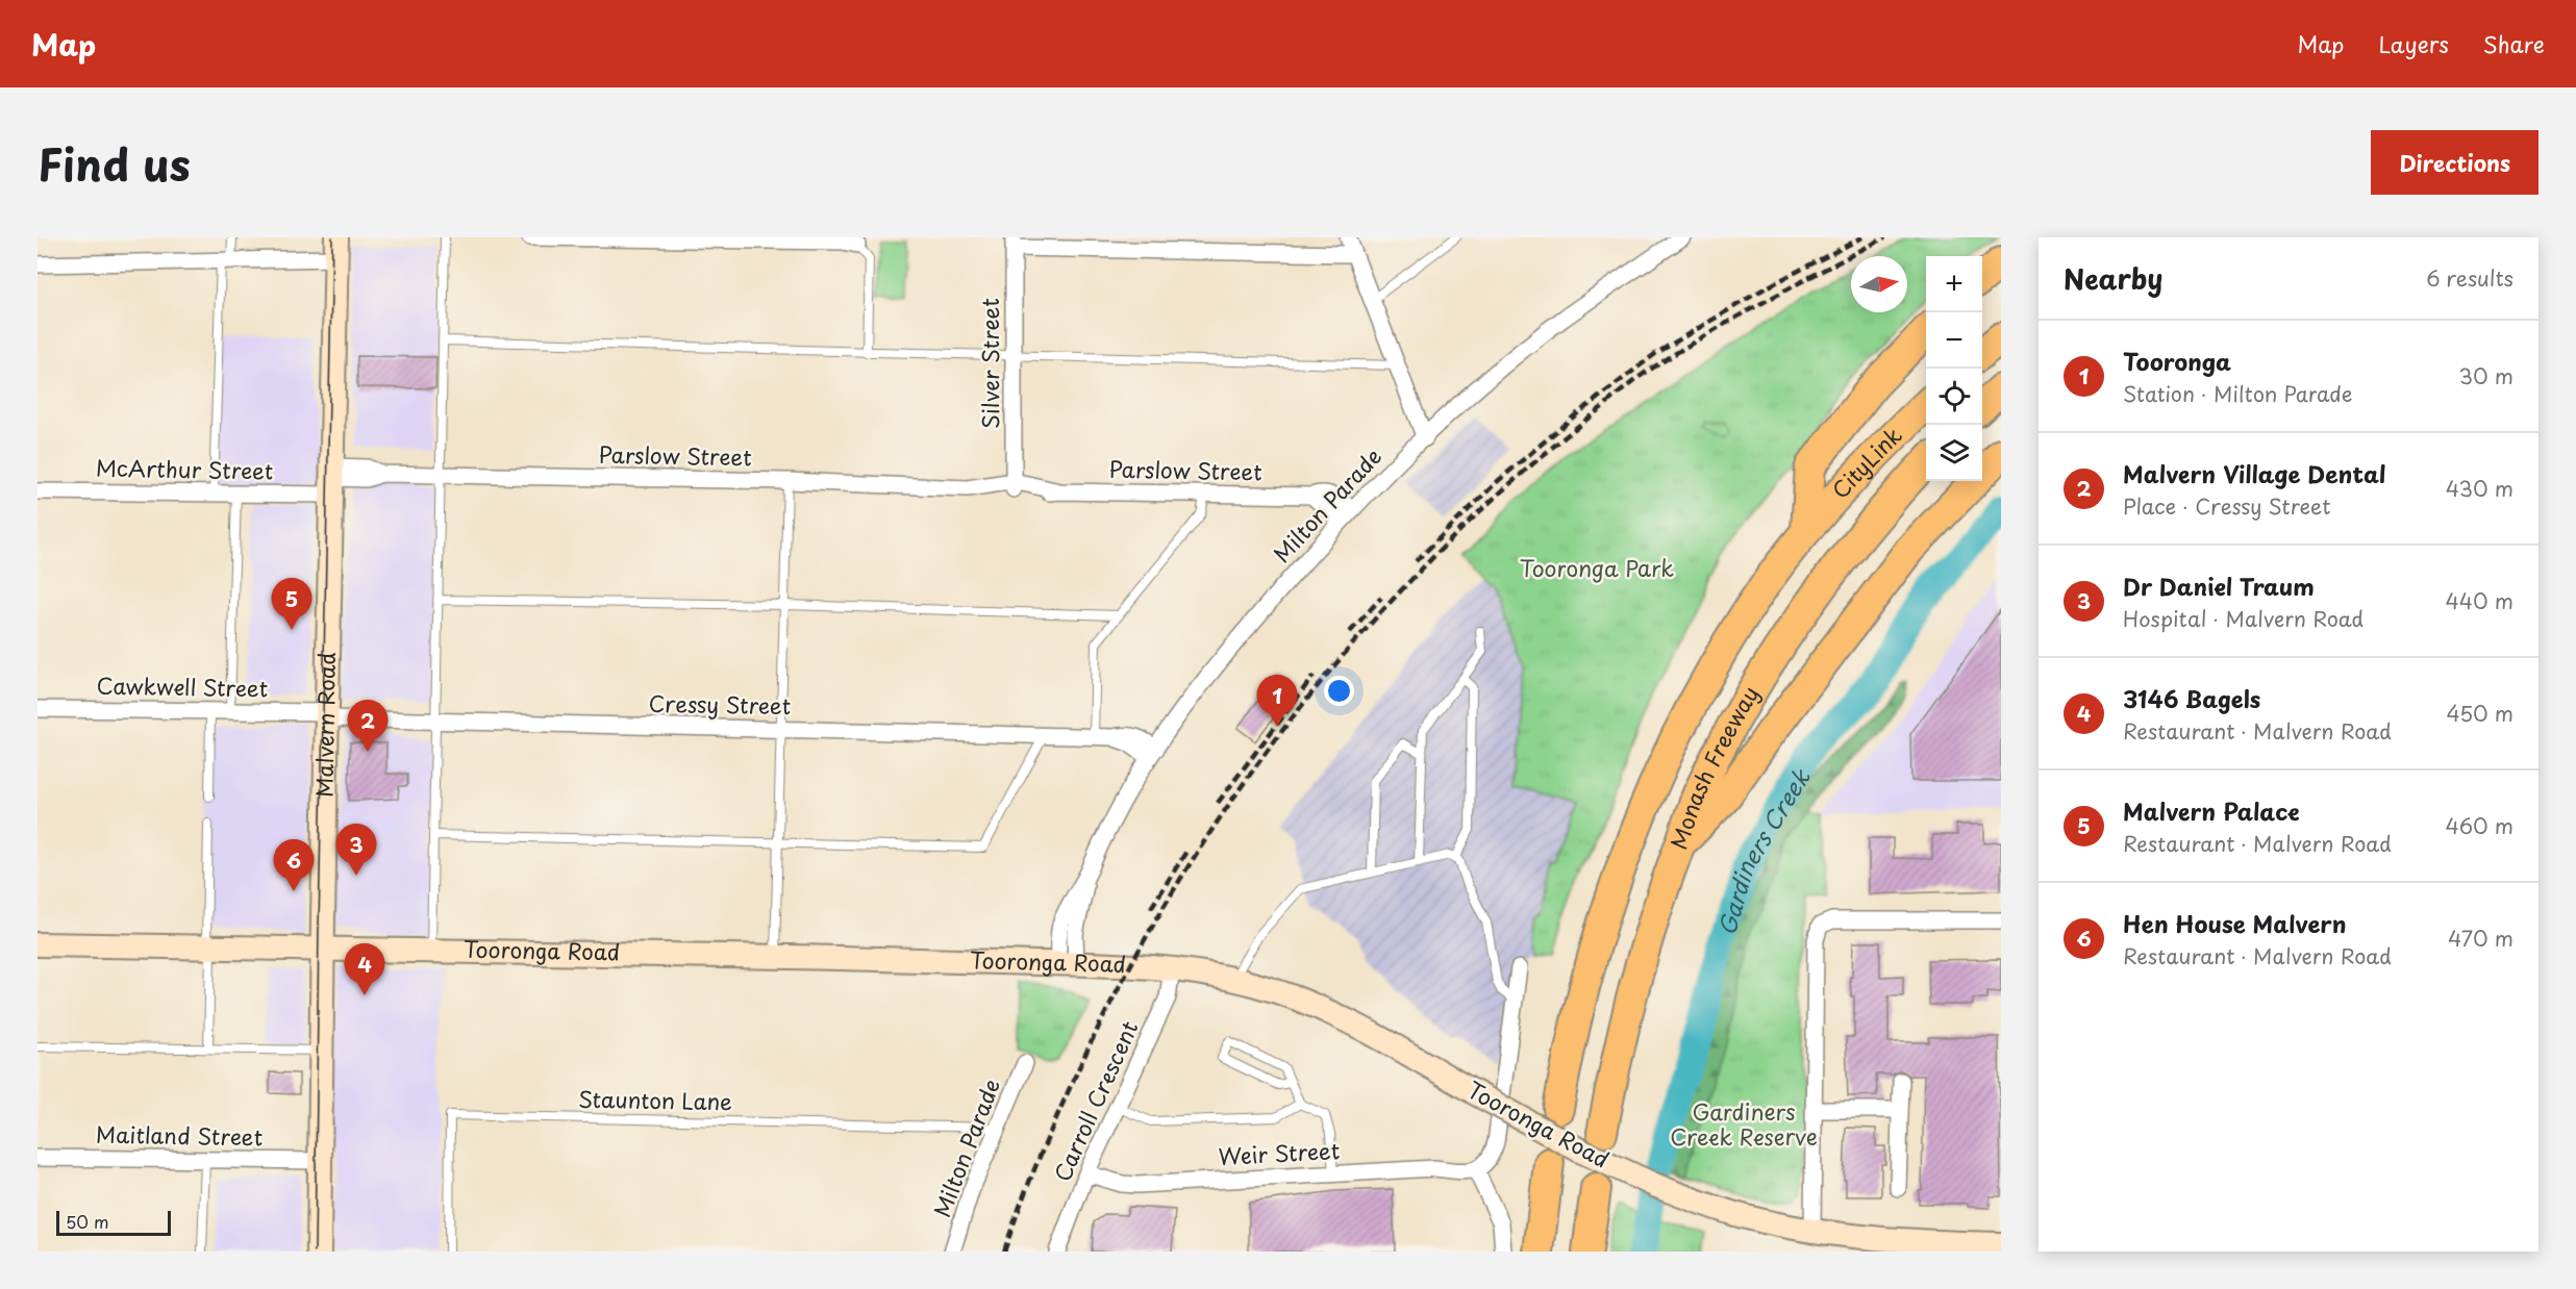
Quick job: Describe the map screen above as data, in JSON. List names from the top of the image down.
{
  "streets": {
    "highway": ["CityLink", "Monash Freeway"],
    "main road": ["Malvern Road", "Tooronga Road"],
    "street": [
      "Silver Street",
      "Parslow Street",
      "McArthur Street",
      "Milton Parade",
      "Cawkwell Street",
      "Cressy Street",
      "Carroll Crescent",
      "Maitland Street",
      "Weir Street"
    ],
    "lane": ["Staunton Lane"]
  },
  "crossings": [
    ["Silver Street", "Parslow Street"],
    ["Parslow Street", "McArthur Street"],
    ["Parslow Street", "Milton Parade"],
    ["Parslow Street", "Malvern Road"],
    ["McArthur Street", "Malvern Road"],
    ["Milton Parade", "Cressy Street"],
    ["Milton Parade", "Tooronga Road"],
    ["Milton Parade", "Staunton Lane"],
    ["Cawkwell Street", "Cressy Street"],
    ["Cawkwell Street", "Malvern Road"],
    ["Cressy Street", "Malvern Road"],
    ["Malvern Road", "Tooronga Road"],
    ["Malvern Road", "Maitland Street"],
    ["Tooronga Road", "Carroll Crescent"],
    ["Carroll Crescent", "Weir Street"]
  ],
  "water": ["Gardiners Creek"],
  "parks": ["Tooronga Park", "Gardiners Creek Reserve"],
  "scale_bar": "50 m",
  "north": "right",
  "page": {
    "header": "Map",
    "nav": ["Map", "Layers", "Share"],
    "title": "Find us",
    "buttons": "Directions",
    "heading": ["Nearby", "6 results"],
    "map_buttons": ["+", "−"],
    "list": [
      {
        "mark": "1",
        "name": "Tooronga",
        "note": "Station · Milton Parade",
        "value": "30 m"
      },
      {
        "mark": "2",
        "name": "Malvern Village Dental",
        "note": "Place · Cressy Street",
        "value": "430 m"
      },
      {
        "mark": "3",
        "name": "Dr Daniel Traum",
        "note": "Hospital · Malvern Road",
        "value": "440 m"
      },
      {
        "mark": "4",
        "name": "3146 Bagels",
        "note": "Restaurant · Malvern Road",
        "value": "450 m"
      },
      {
        "mark": "5",
        "name": "Malvern Palace",
        "note": "Restaurant · Malvern Road",
        "value": "460 m"
      },
      {
        "mark": "6",
        "name": "Hen House Malvern",
        "note": "Restaurant · Malvern Road",
        "value": "470 m"
      }
    ],
    "pins": [
      "5",
      "1",
      "2",
      "3",
      "6",
      "4"
    ],
    "scale": "50 m"
  }
}
